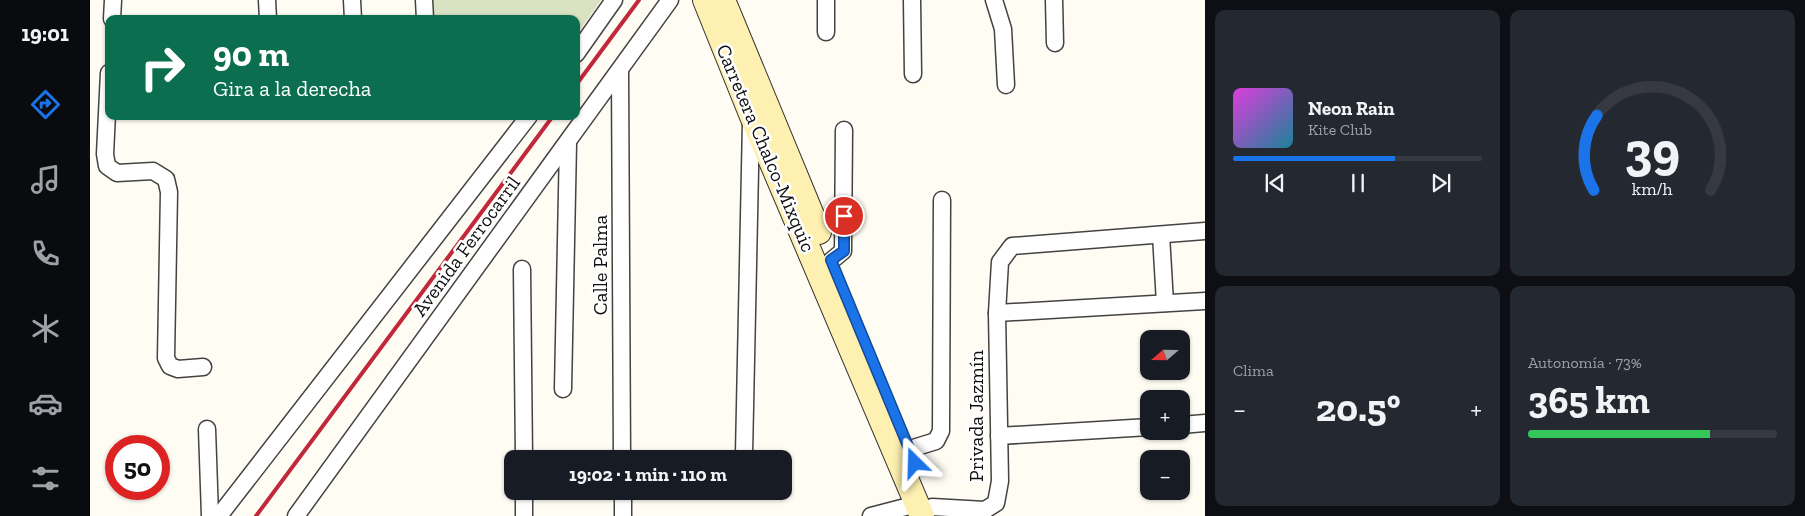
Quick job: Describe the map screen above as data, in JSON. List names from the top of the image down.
{
  "streets": {
    "main road": ["Carretera Chalco-Mixquic"],
    "street": ["Avenida Ferrocarril", "Calle Palma", "Privada Jazmín"]
  },
  "crossings": [
    ["Carretera Chalco-Mixquic", "Privada Jazmín"],
    ["Avenida Ferrocarril", "Calle Palma"]
  ],
  "north": "left",
  "page": {
    "tabs": "19:01",
    "turn": ["90 m", "Gira a la derecha"],
    "song": ["Neon Rain", "Kite Club"],
    "tile": [
      "Clima",
      ["Autonomía · 73%", "365 km"]
    ],
    "map_buttons": ["+", "−"],
    "heat": ["−", "20.5°", "+"],
    "limit": "50",
    "trip": "19:02 · 1 min · 110 m",
    "gauge": ["39", "km/h"]
  }
}
